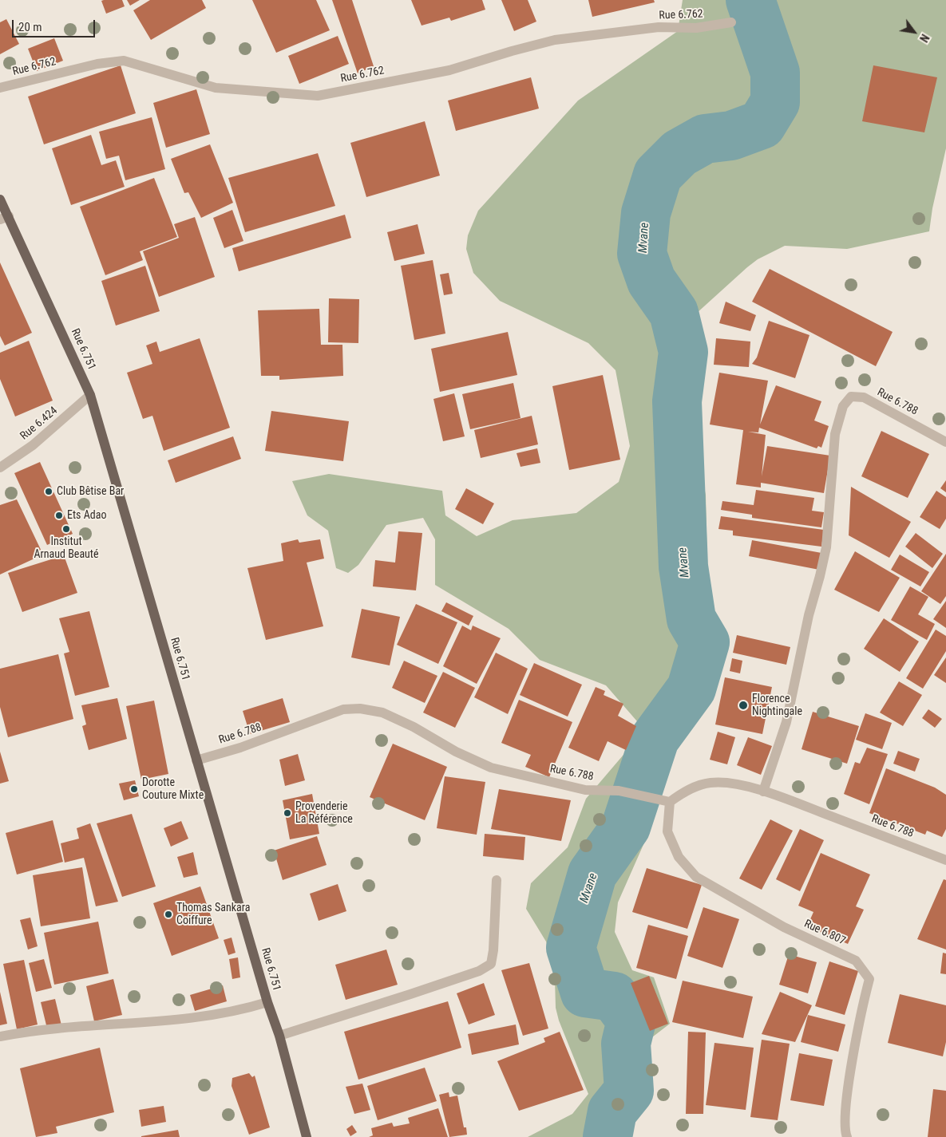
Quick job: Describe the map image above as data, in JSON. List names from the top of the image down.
{
  "streets": {
    "main road": ["Rue 6.751"],
    "street": [
      "Rue 6.762",
      "Rue 6.788",
      "Rue 6.424",
      "Rue 6.807"
    ]
  },
  "crossings": [
    ["Rue 6.751", "Rue 6.788"],
    ["Rue 6.751", "Rue 6.424"],
    ["Rue 6.788", "Rue 6.807"]
  ],
  "water": ["Mvane"],
  "places": [
    "Club Bêtise Bar",
    "Ets Adao",
    "Institut Arnaud Beauté",
    "Florence Nightingale",
    "Dorotte Couture Mixte",
    "Provenderie La Référence",
    "Thomas Sankara Coiffure"
  ],
  "scale_bar": "20 m",
  "north": "bottom right"
}
